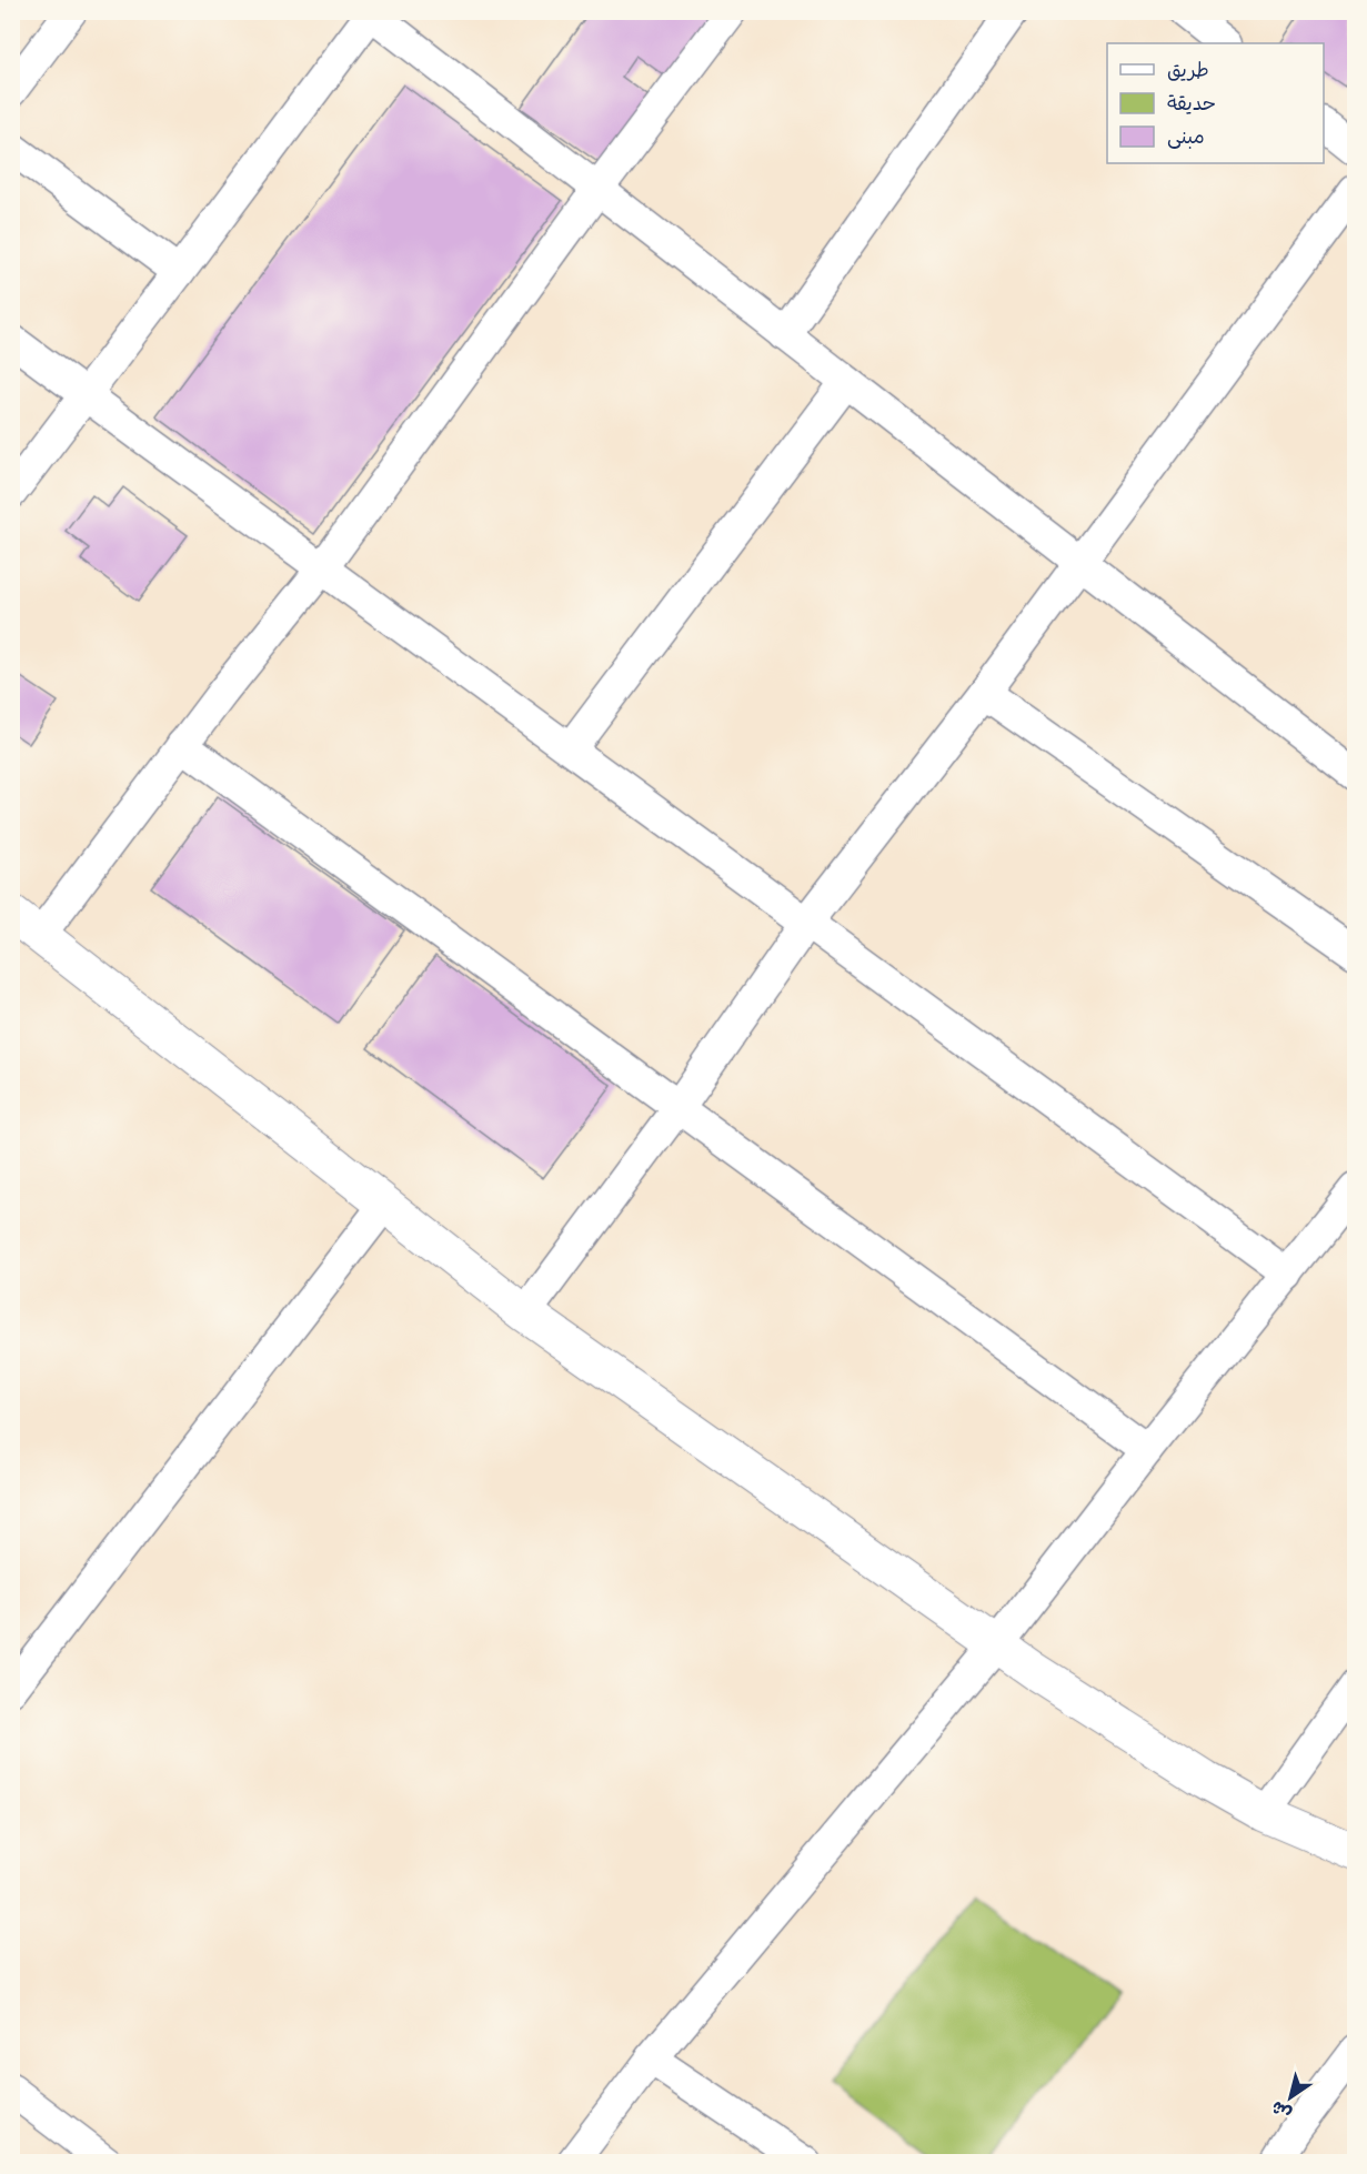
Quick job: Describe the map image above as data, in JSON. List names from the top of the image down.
{
  "legend": ["طريق", "حديقة", "مبنى"],
  "north": "bottom left"
}
